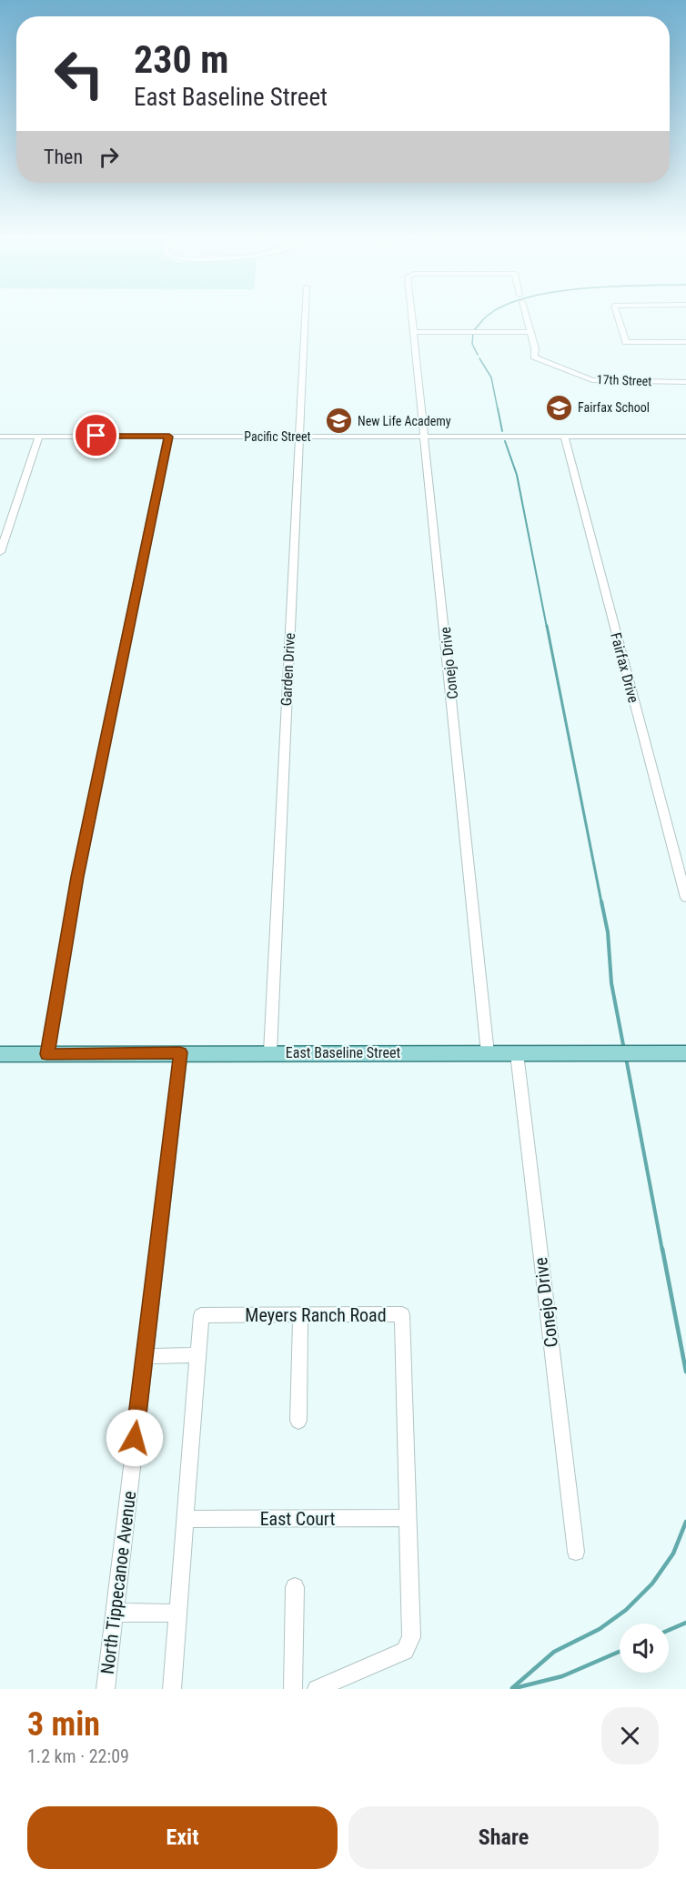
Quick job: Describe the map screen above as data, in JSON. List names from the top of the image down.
{
  "streets": {
    "main road": ["East Baseline Street"],
    "street": [
      "17th Street",
      "Pacific Street",
      "Conejo Drive",
      "Fairfax Drive",
      "Garden Drive",
      "Meyers Ranch Road",
      "East Court",
      "North Tippecanoe Avenue"
    ]
  },
  "crossings": [
    ["Pacific Street", "Conejo Drive"],
    ["Pacific Street", "Fairfax Drive"],
    ["Pacific Street", "Garden Drive"],
    ["Conejo Drive", "East Baseline Street"],
    ["Garden Drive", "East Baseline Street"],
    ["East Baseline Street", "North Tippecanoe Avenue"],
    ["Meyers Ranch Road", "East Court"]
  ],
  "places": {
    "school or university": ["Fairfax School", "New Life Academy"]
  },
  "page": {
    "turn": ["230 m", "East Baseline Street"],
    "then": "Then",
    "heading": ["3 min", "1.2 km · 22:09"],
    "buttons": ["Exit", "Share"]
  }
}
